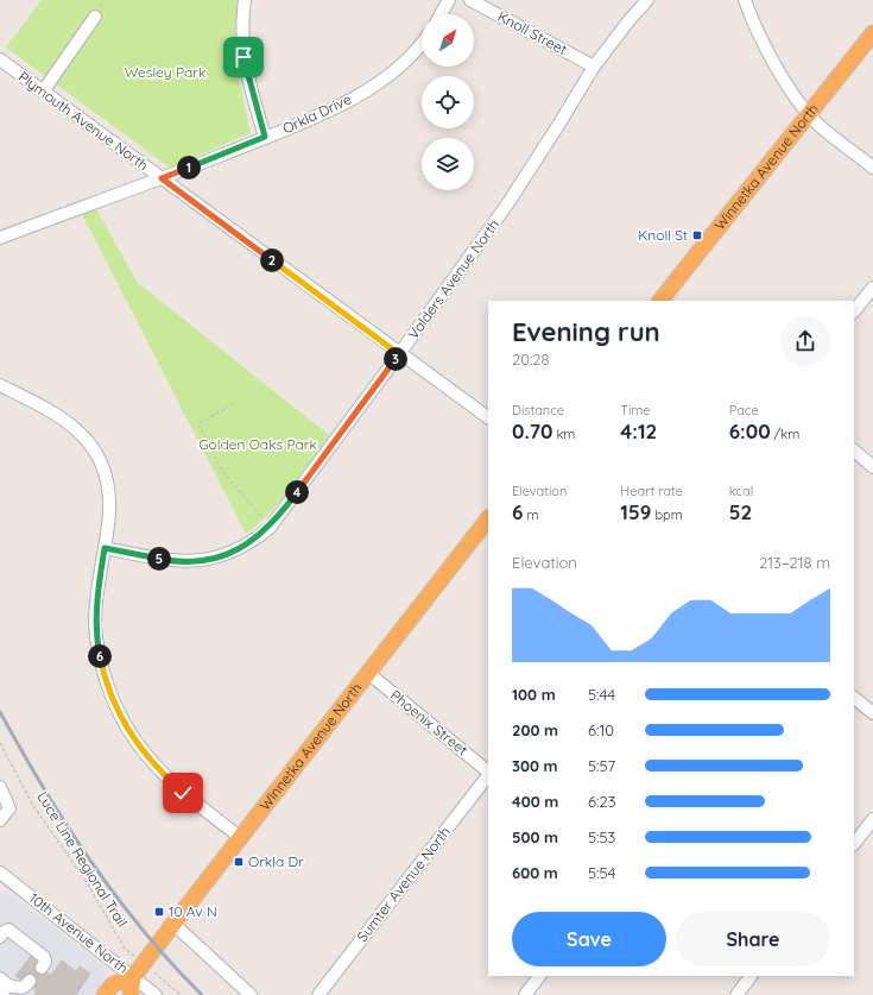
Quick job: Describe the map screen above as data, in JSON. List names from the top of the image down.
{
  "streets": {
    "main road": ["Winnetka Avenue North"],
    "street": [
      "Knoll Street",
      "Orkla Drive",
      "Plymouth Avenue North",
      "Valders Avenue North",
      "Phoenix Street",
      "Sumter Avenue North",
      "10th Avenue North"
    ],
    "path": ["Luce Line Regional Trail"]
  },
  "crossings": [
    ["Knoll Street", "Valders Avenue North"],
    ["Orkla Drive", "Plymouth Avenue North"],
    ["Plymouth Avenue North", "Valders Avenue North"],
    ["Winnetka Avenue North", "Phoenix Street"],
    ["Winnetka Avenue North", "Luce Line Regional Trail"],
    ["Winnetka Avenue North", "10th Avenue North"]
  ],
  "parks": ["Wesley Park", "Golden Oaks Park"],
  "places": {
    "transit": ["Knoll St", "Orkla Dr", "10 Av N"]
  },
  "north": "top right",
  "page": {
    "pins": [
      "1",
      "2",
      "3",
      "4",
      "5",
      "6"
    ],
    "heading": ["Evening run", "20:28"],
    "stats": [
      ["Distance", "0.70 km"],
      ["Time", "4:12"],
      ["Pace", "6:00 /km"],
      ["Elevation", "6 m"],
      ["Heart rate", "159 bpm"],
      ["kcal", "52"]
    ],
    "chart": ["Elevation", "213–218 m"],
    "list": [
      {
        "name": "100 m",
        "note": "5:44"
      },
      {
        "name": "200 m",
        "note": "6:10"
      },
      {
        "name": "300 m",
        "note": "5:57"
      },
      {
        "name": "400 m",
        "note": "6:23"
      },
      {
        "name": "500 m",
        "note": "5:53"
      },
      {
        "name": "600 m",
        "note": "5:54"
      }
    ],
    "buttons": ["Save", "Share"]
  }
}
